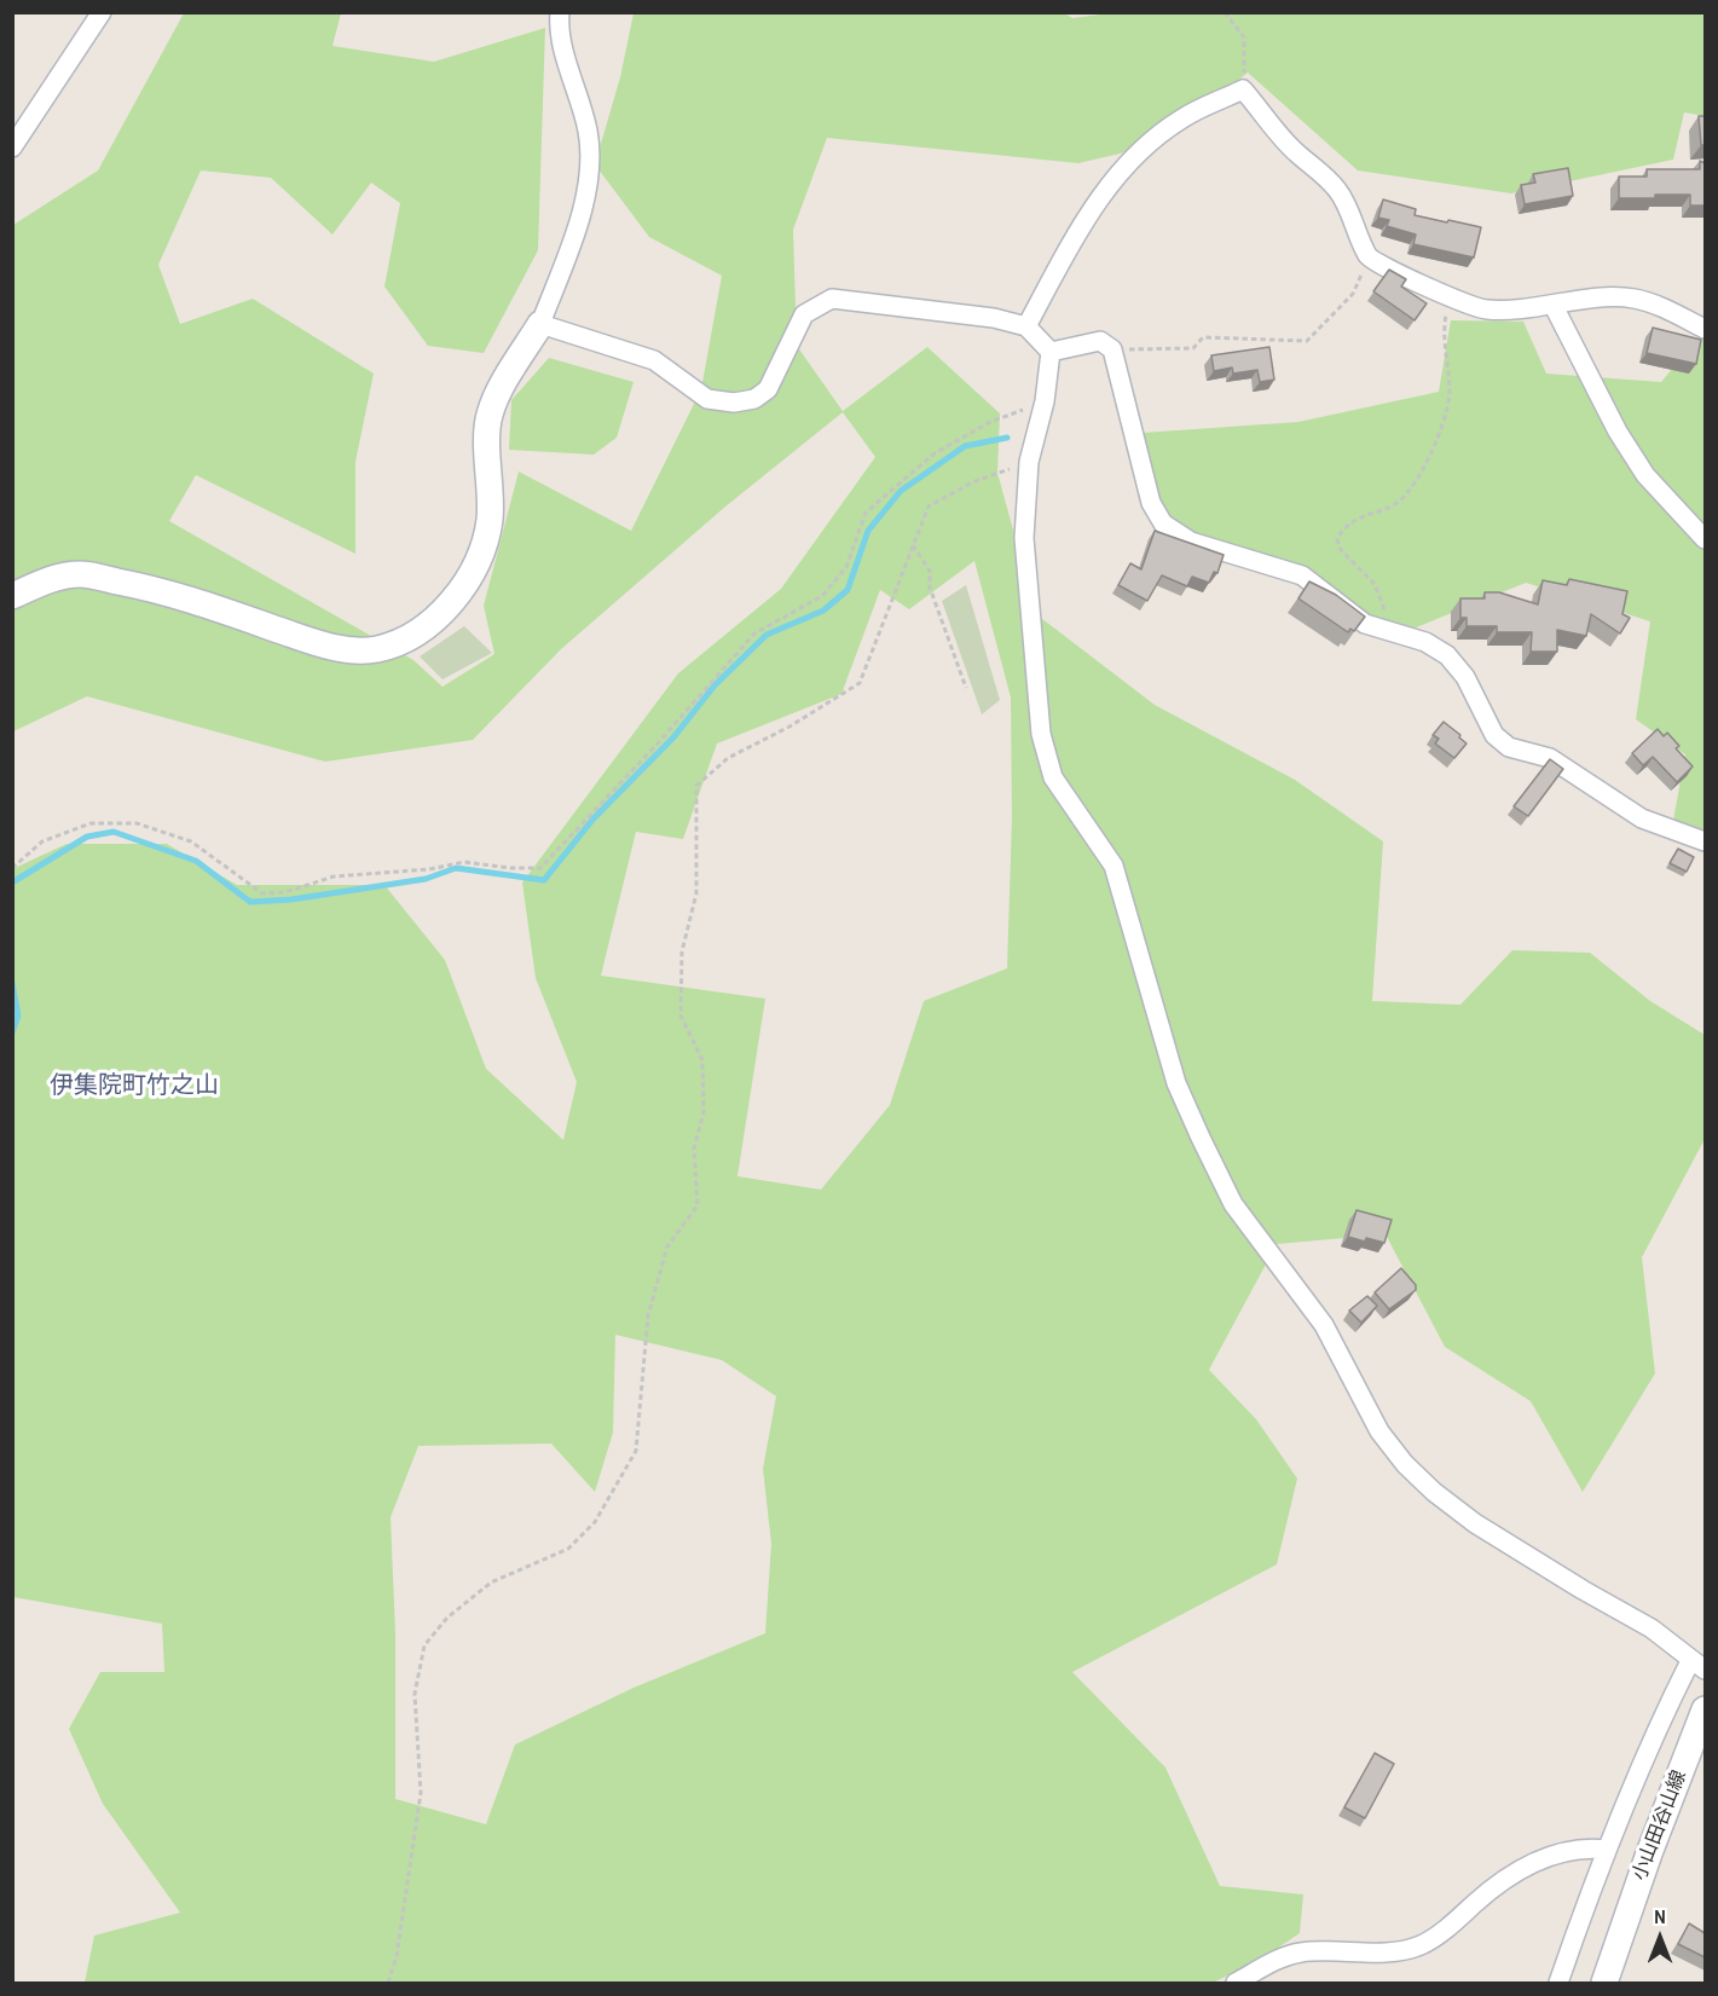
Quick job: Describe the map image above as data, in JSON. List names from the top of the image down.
{
  "streets": {
    "street": ["小山田谷山線"]
  },
  "districts": ["伊集院町竹之山"],
  "north": "top"
}
